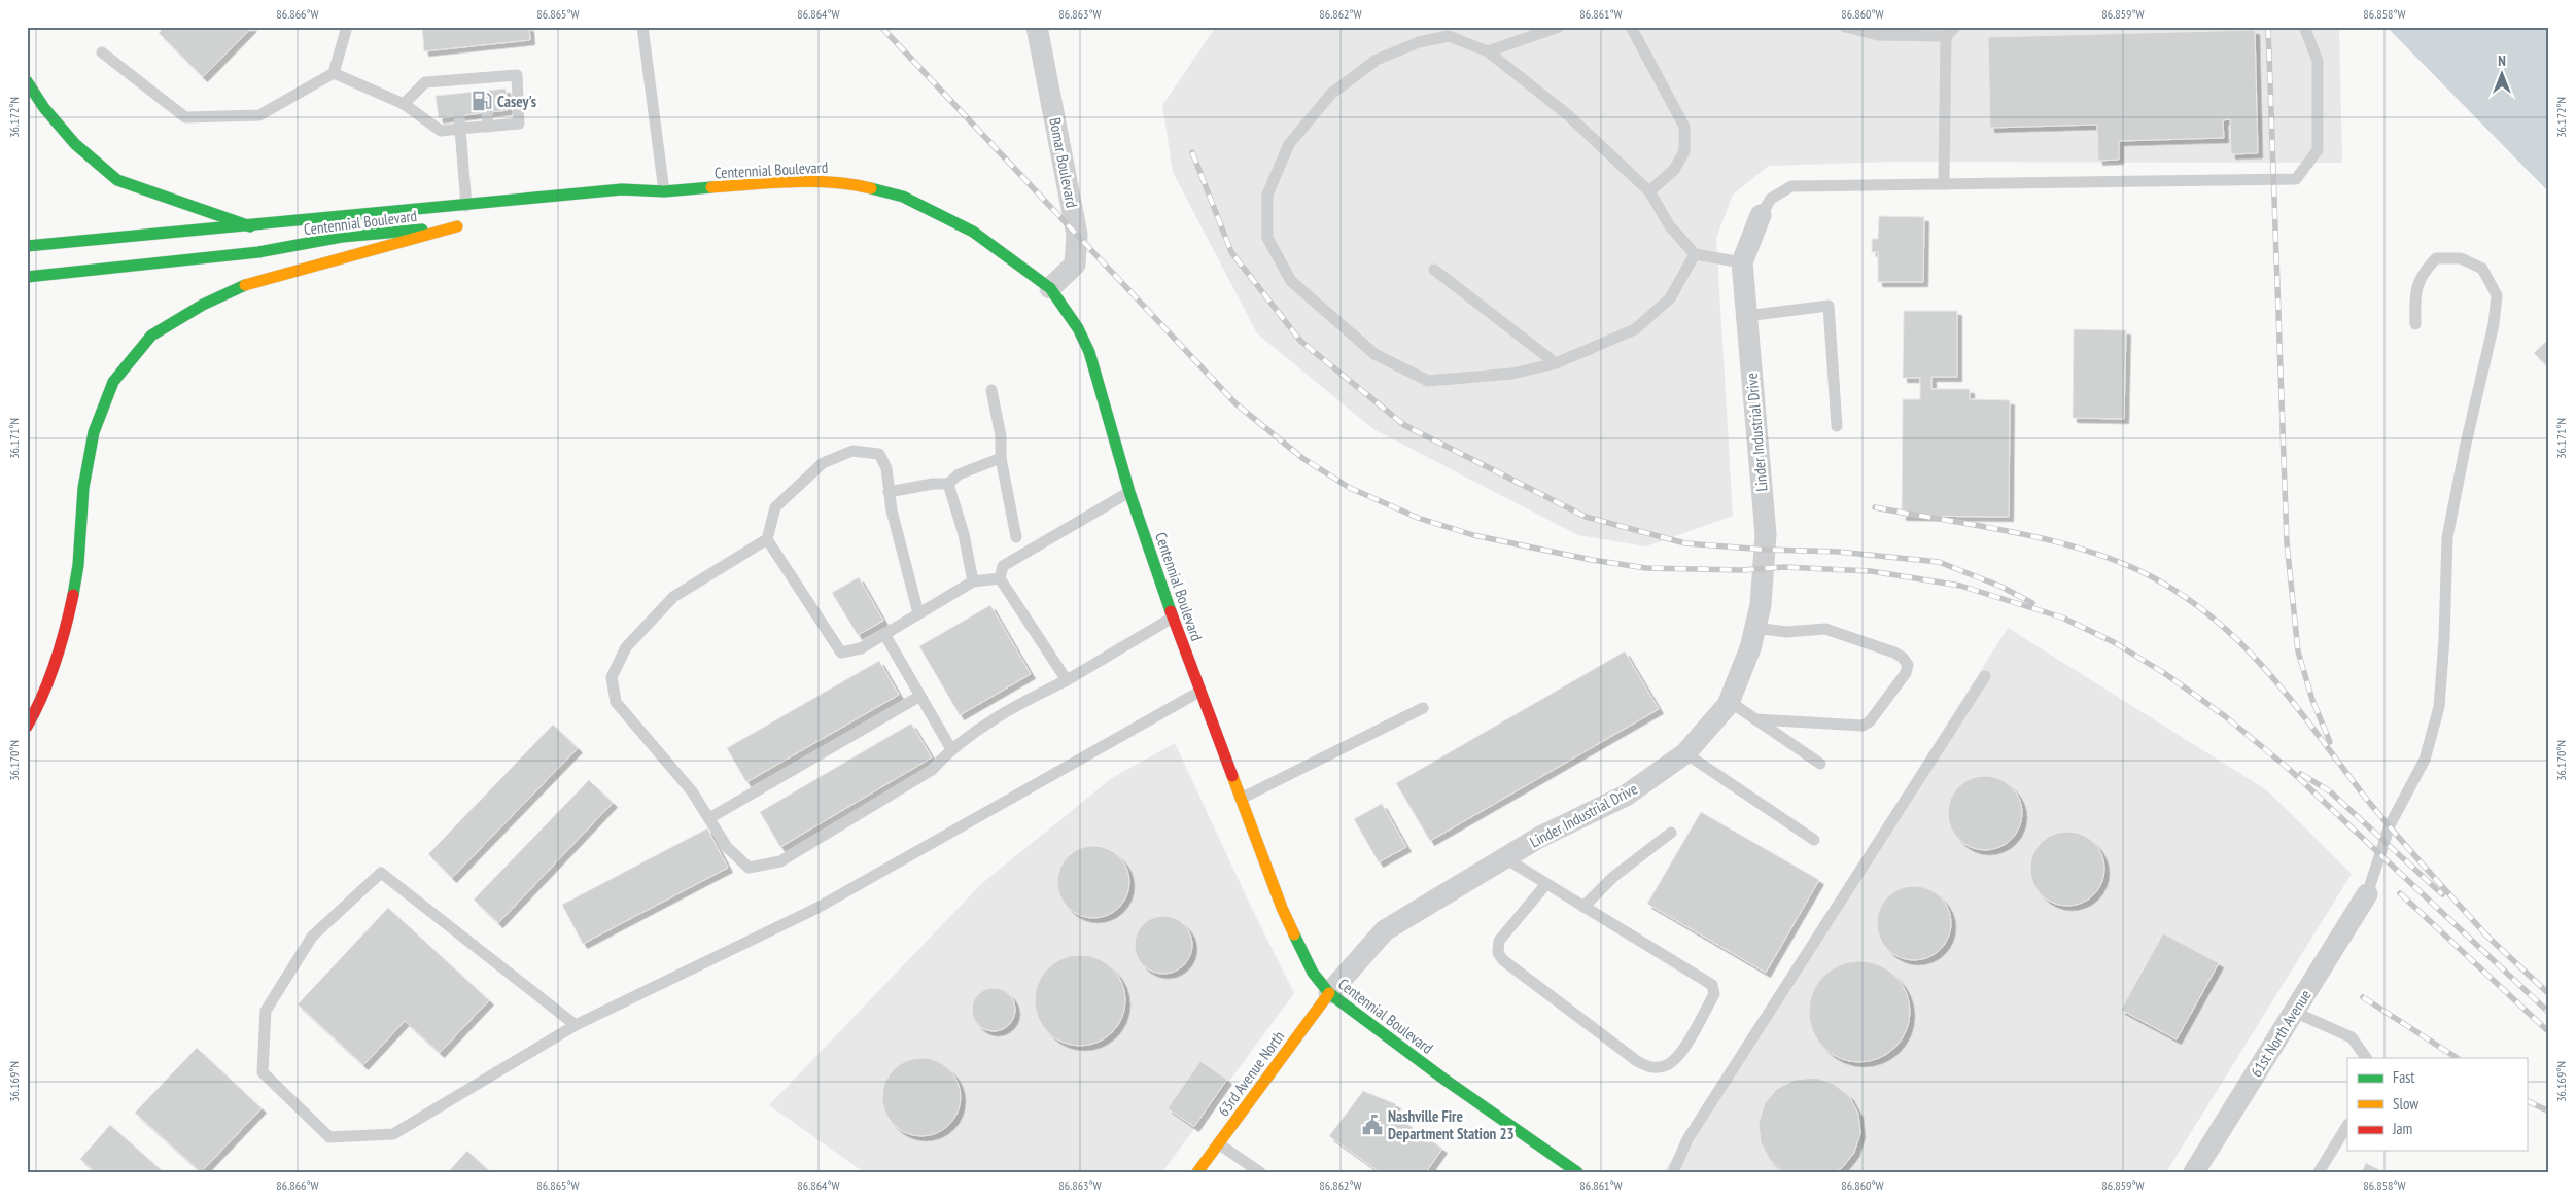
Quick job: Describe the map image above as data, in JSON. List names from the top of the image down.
{
  "streets": {
    "main road": ["Centennial Boulevard", "63rd Avenue North"],
    "street": ["Bomar Boulevard", "Linder Industrial Drive", "61st North Avenue"]
  },
  "crossings": [
    ["Bomar Boulevard", "Centennial Boulevard"],
    ["Centennial Boulevard", "Linder Industrial Drive"],
    ["Centennial Boulevard", "63rd Avenue North"],
    ["Linder Industrial Drive", "63rd Avenue North"]
  ],
  "places": {
    "fuel station": ["Casey's"],
    "public building": ["Nashville Fire Department Station 23"]
  },
  "legend": ["Fast", "Slow", "Jam"],
  "north": "top",
  "coordinates": [
    "86.866°W",
    "86.865°W",
    "86.864°W",
    "86.863°W",
    "86.862°W",
    "86.861°W",
    "86.860°W",
    "86.859°W",
    "86.858°W",
    "36.172°N",
    "36.171°N",
    "36.170°N",
    "36.169°N"
  ]
}
